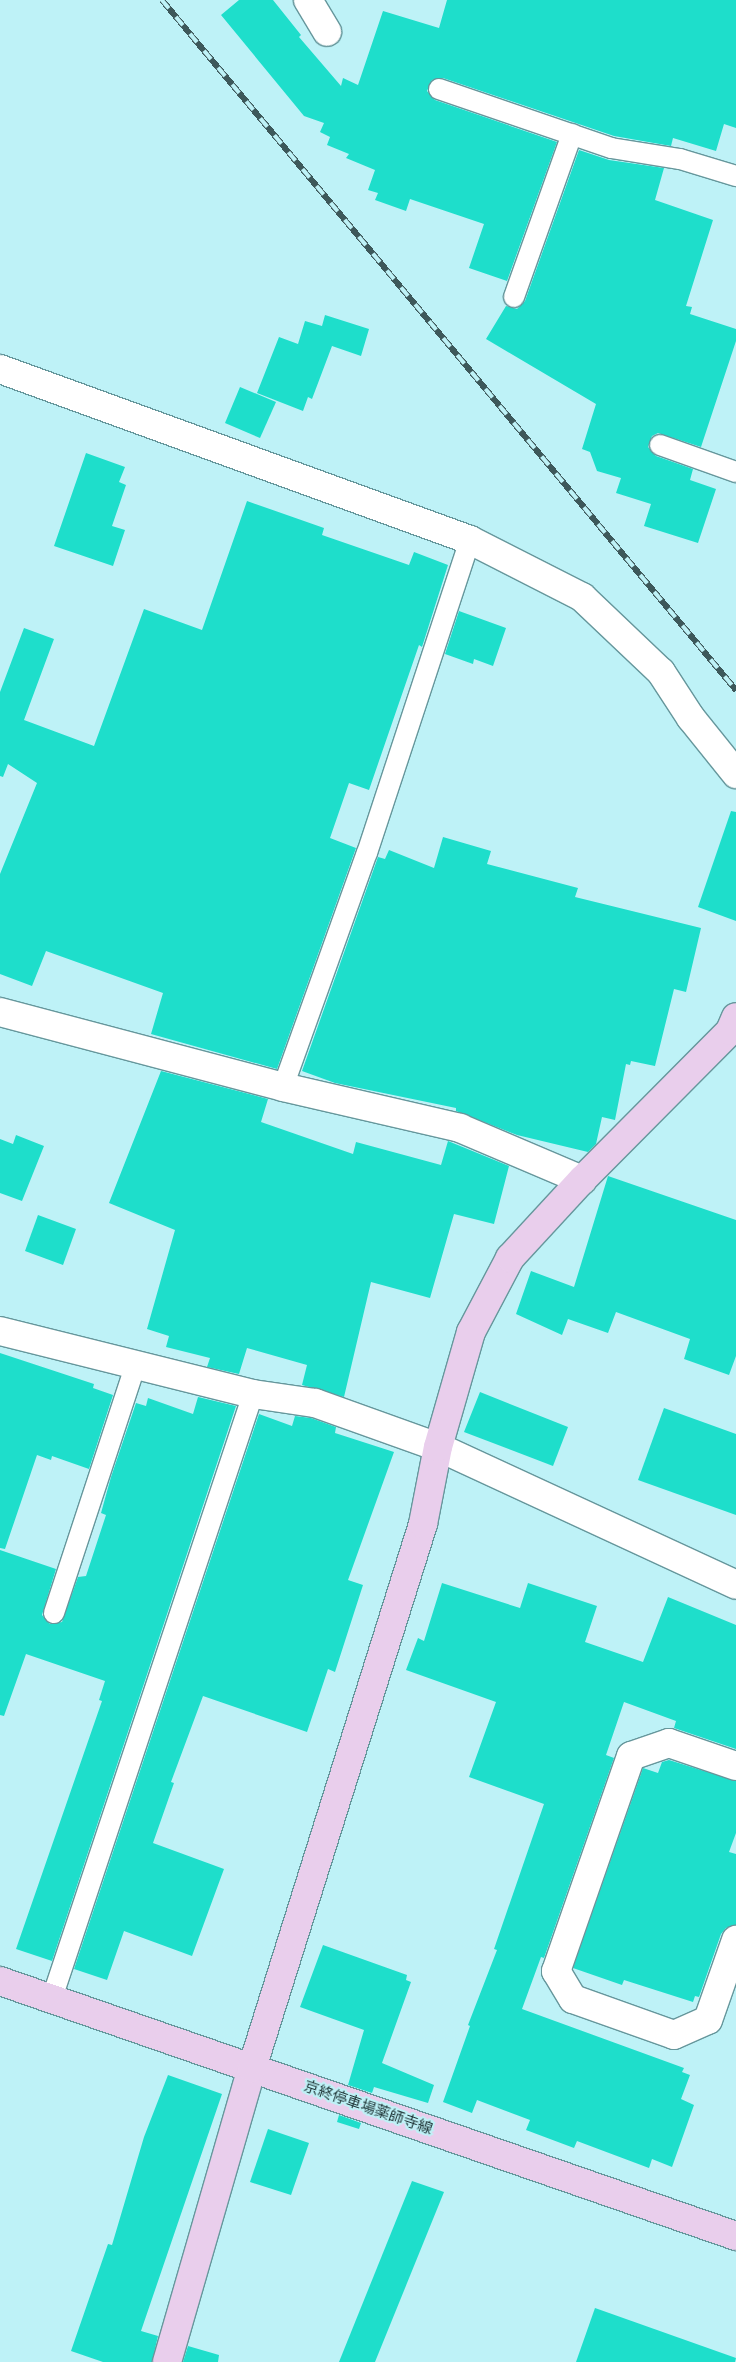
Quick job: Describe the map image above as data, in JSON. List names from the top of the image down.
{
  "streets": {
    "street": ["京終停車場薬師寺線"]
  }
}
